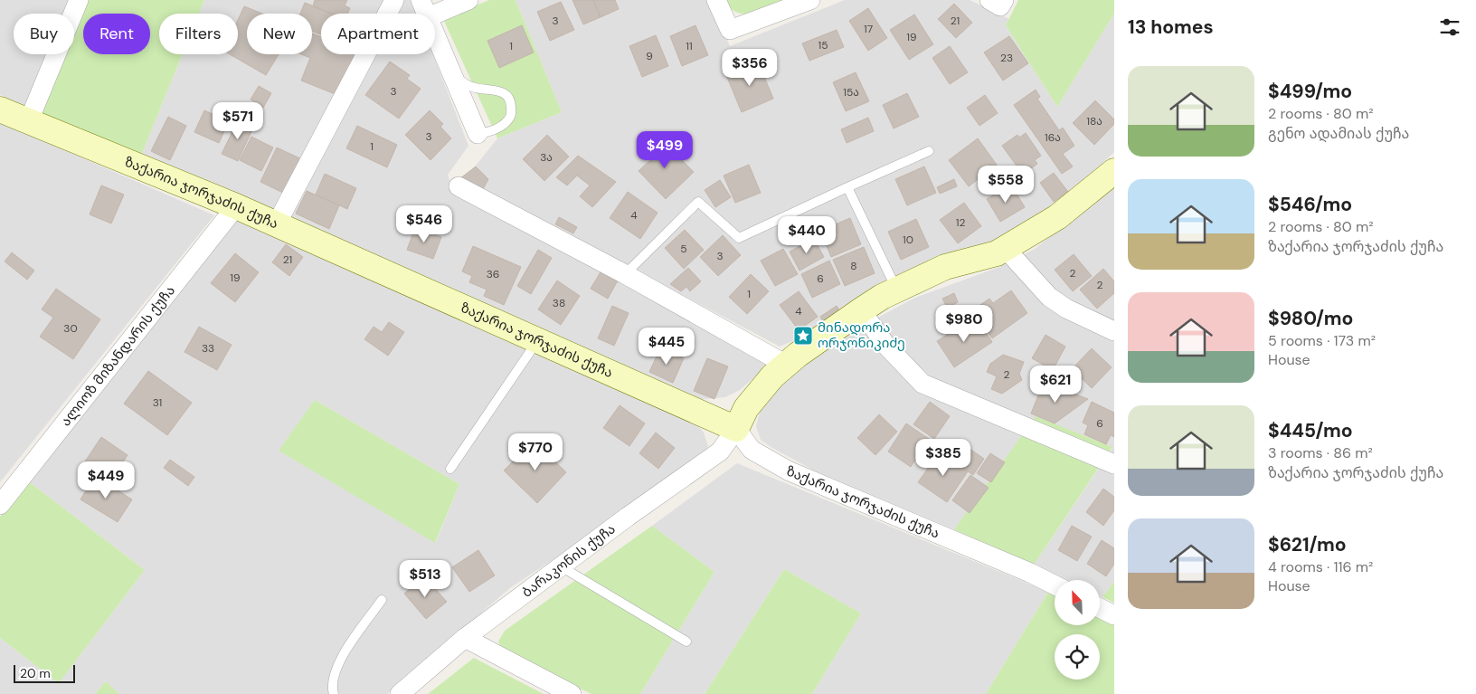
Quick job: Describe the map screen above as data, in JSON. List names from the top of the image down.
{
  "streets": {
    "street": ["ზაქარია ჯორჯაძის ქუჩა", "ალიოზ მიზანდარის ქუჩა", "ბარაკონის ქუჩა"]
  },
  "crossings": [
    ["ზაქარია ჯორჯაძის ქუჩა", "ალიოზ მიზანდარის ქუჩა"],
    ["ზაქარია ჯორჯაძის ქუჩა", "ბარაკონის ქუჩა"]
  ],
  "places": {
    "place": ["მინადორა ორჯონიკიძე"]
  },
  "house_numbers": [
    "3",
    "21",
    "17",
    "19",
    "15",
    "1",
    "11",
    "9",
    "23",
    "3",
    "15ა",
    "18ა",
    "3",
    "16ა",
    "1",
    "3ა",
    "4",
    "12",
    "10",
    "5",
    "3",
    "21",
    "8",
    "2",
    "36",
    "19",
    "6",
    "2",
    "1",
    "38",
    "4",
    "30",
    "33",
    "2",
    "31",
    "6"
  ],
  "scale_bar": "20 m",
  "north": "top left",
  "page": {
    "heading": "13 homes",
    "chip": [
      "Buy",
      "Rent",
      "Filters",
      "New",
      "Apartment"
    ],
    "price": [
      "$356",
      "$571",
      "$499",
      "$558",
      "$546",
      "$440",
      "$980",
      "$445",
      "$621",
      "$770",
      "$385",
      "$449",
      "$513"
    ],
    "list": [
      {
        "name": "$499/mo",
        "note": "2 rooms · 80 m² · გენო ადამიას ქუჩა"
      },
      {
        "name": "$546/mo",
        "note": "2 rooms · 80 m² · ზაქარია ჯორჯაძის ქუჩა"
      },
      {
        "name": "$980/mo",
        "note": "5 rooms · 173 m² · House"
      },
      {
        "name": "$445/mo",
        "note": "3 rooms · 86 m² · ზაქარია ჯორჯაძის ქუჩა"
      },
      {
        "name": "$621/mo",
        "note": "4 rooms · 116 m² · House"
      }
    ],
    "scale": "20 m"
  }
}
